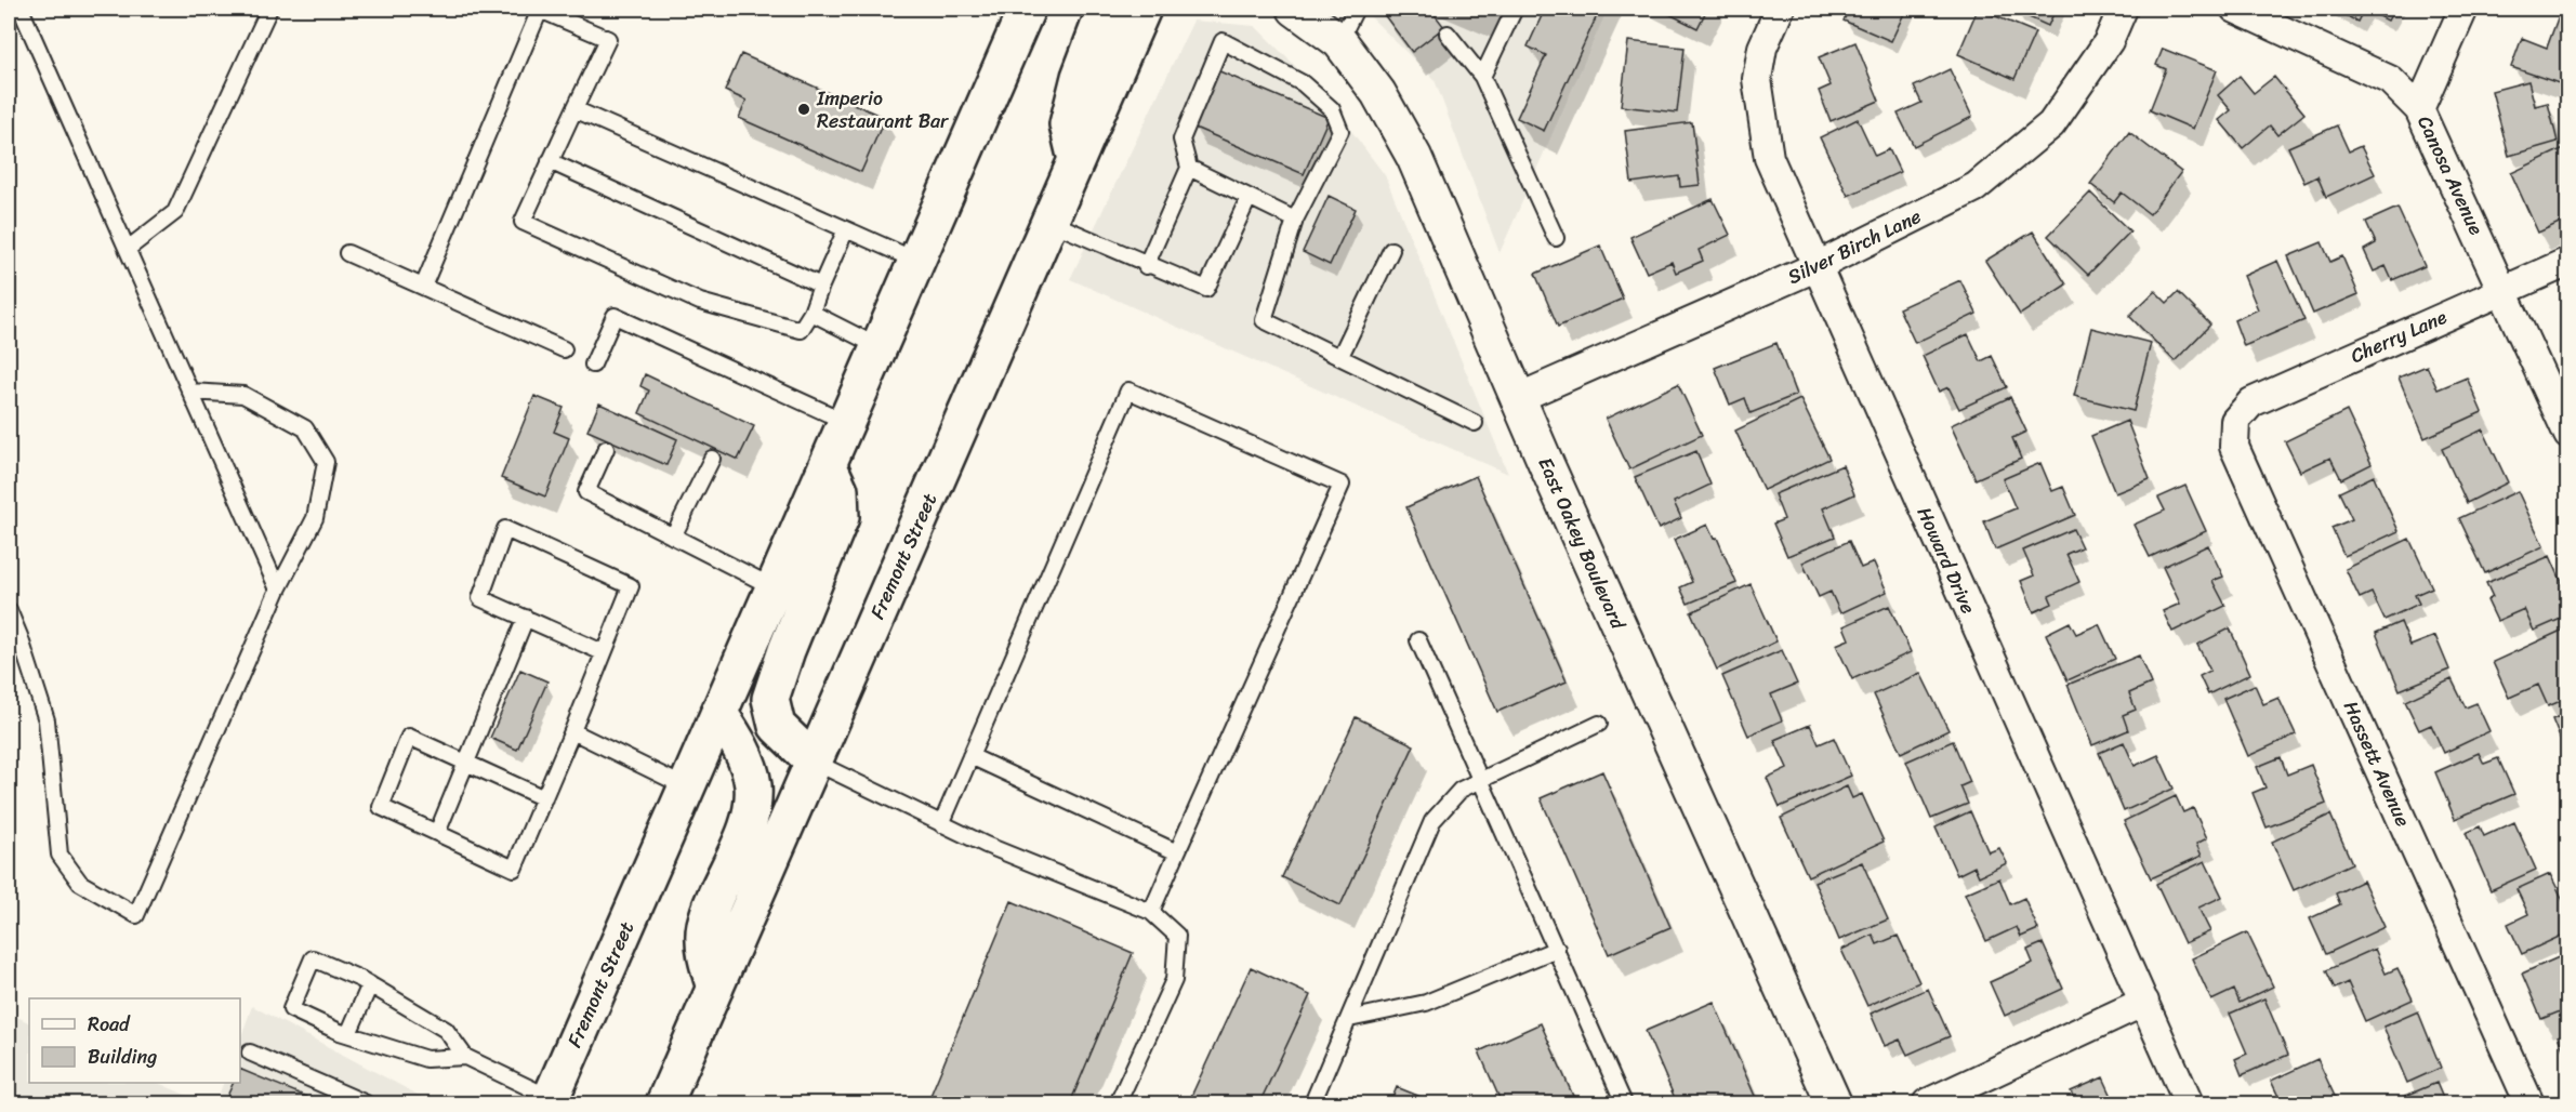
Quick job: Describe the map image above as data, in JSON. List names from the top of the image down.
{
  "streets": {
    "main road": ["Fremont Street"],
    "street": [
      "Canosa Avenue",
      "Silver Birch Lane",
      "Cherry Lane",
      "East Oakey Boulevard",
      "Howard Drive",
      "Hassett Avenue"
    ]
  },
  "crossings": [
    ["Canosa Avenue", "Cherry Lane"],
    ["Silver Birch Lane", "East Oakey Boulevard"],
    ["Silver Birch Lane", "Howard Drive"],
    ["Cherry Lane", "Hassett Avenue"]
  ],
  "places": ["Imperio Restaurant Bar"],
  "legend": ["Road", "Building"]
}
